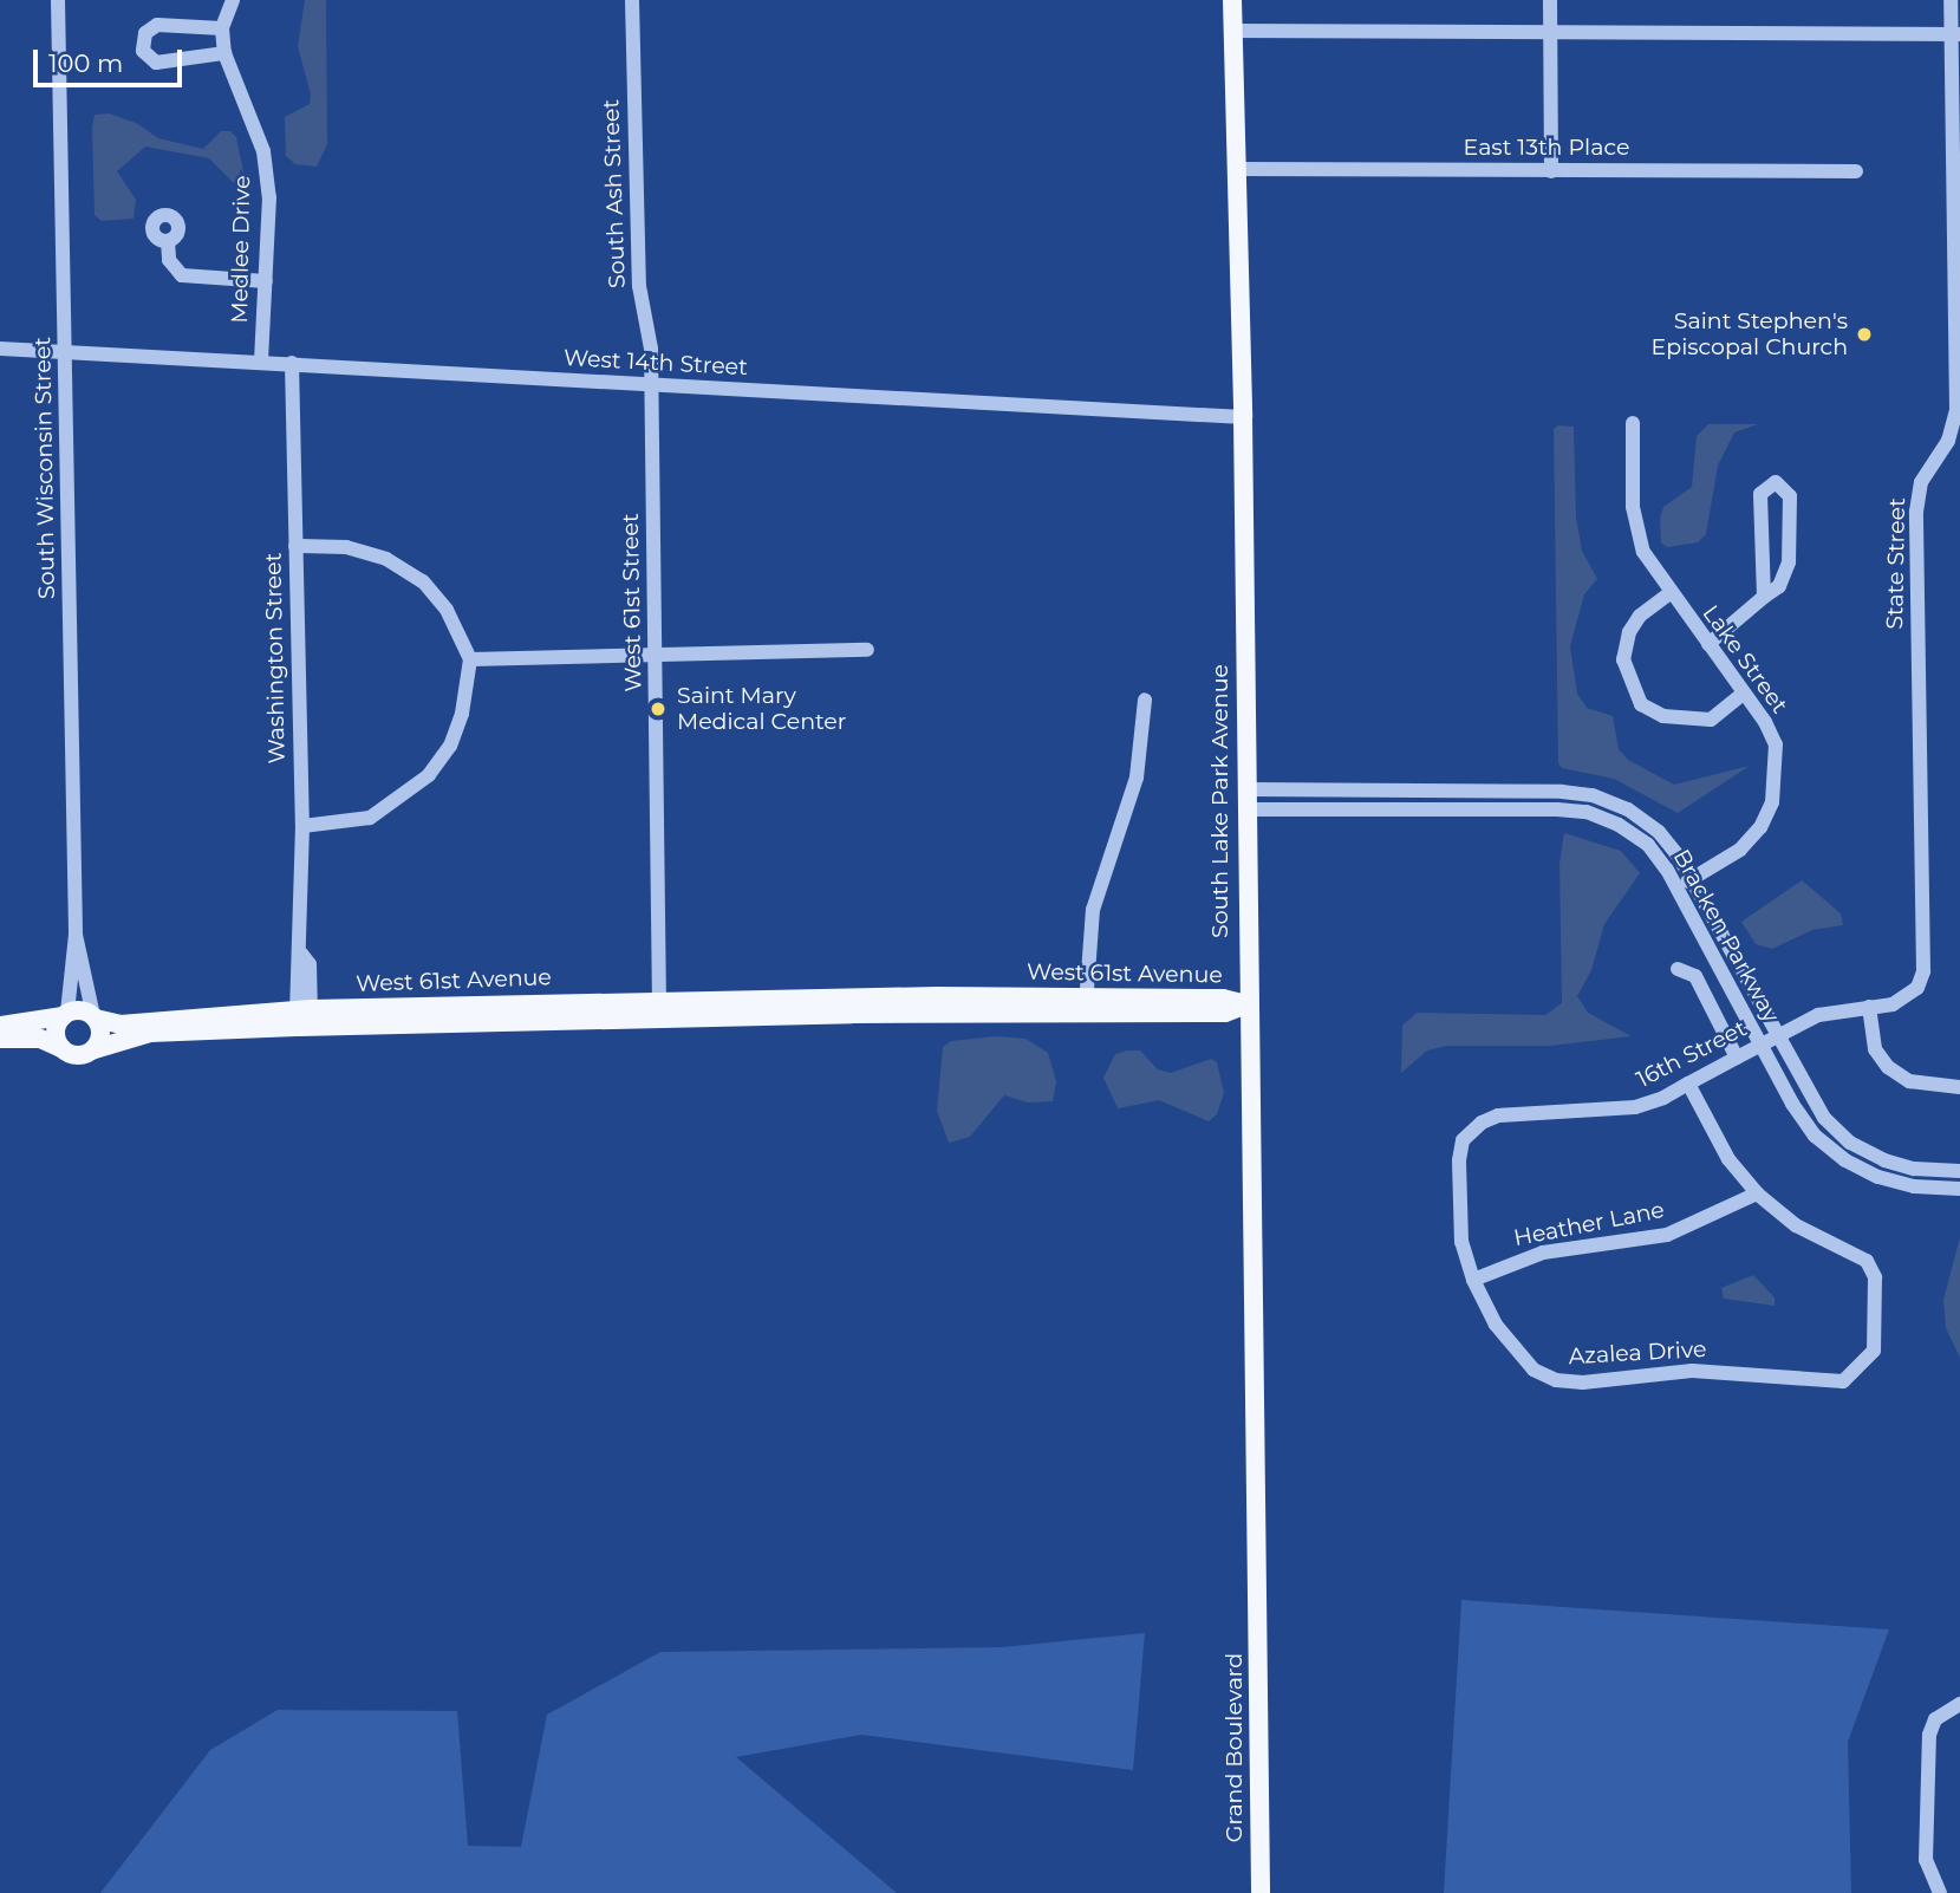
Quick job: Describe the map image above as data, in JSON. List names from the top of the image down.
{
  "streets": {
    "main road": ["South Lake Park Avenue", "West 61st Avenue", "Grand Boulevard"],
    "street": [
      "East 13th Place",
      "South Ash Street",
      "Medlee Drive",
      "West 14th Street",
      "South Wisconsin Street",
      "State Street",
      "West 61st Street",
      "Washington Street",
      "Lake Street",
      "Bracken Parkway",
      "16th Street",
      "Heather Lane",
      "Azalea Drive"
    ]
  },
  "crossings": [
    ["East 13th Place", "South Lake Park Avenue"],
    ["South Ash Street", "West 14th Street"],
    ["South Ash Street", "West 61st Street"],
    ["Medlee Drive", "West 14th Street"],
    ["West 14th Street", "South Wisconsin Street"],
    ["West 14th Street", "West 61st Street"],
    ["West 14th Street", "Washington Street"],
    ["West 14th Street", "South Lake Park Avenue"],
    ["South Wisconsin Street", "West 61st Avenue"],
    ["State Street", "16th Street"],
    ["West 61st Street", "West 61st Avenue"],
    ["Washington Street", "West 61st Avenue"],
    ["Lake Street", "Bracken Parkway"],
    ["South Lake Park Avenue", "Bracken Parkway"],
    ["South Lake Park Avenue", "West 61st Avenue"],
    ["South Lake Park Avenue", "Grand Boulevard"],
    ["Bracken Parkway", "16th Street"],
    ["16th Street", "Heather Lane"],
    ["16th Street", "Azalea Drive"],
    ["Heather Lane", "Azalea Drive"]
  ],
  "places": ["Saint Stephen's Episcopal Church", "Saint Mary Medical Center"],
  "scale_bar": "100 m"
}
